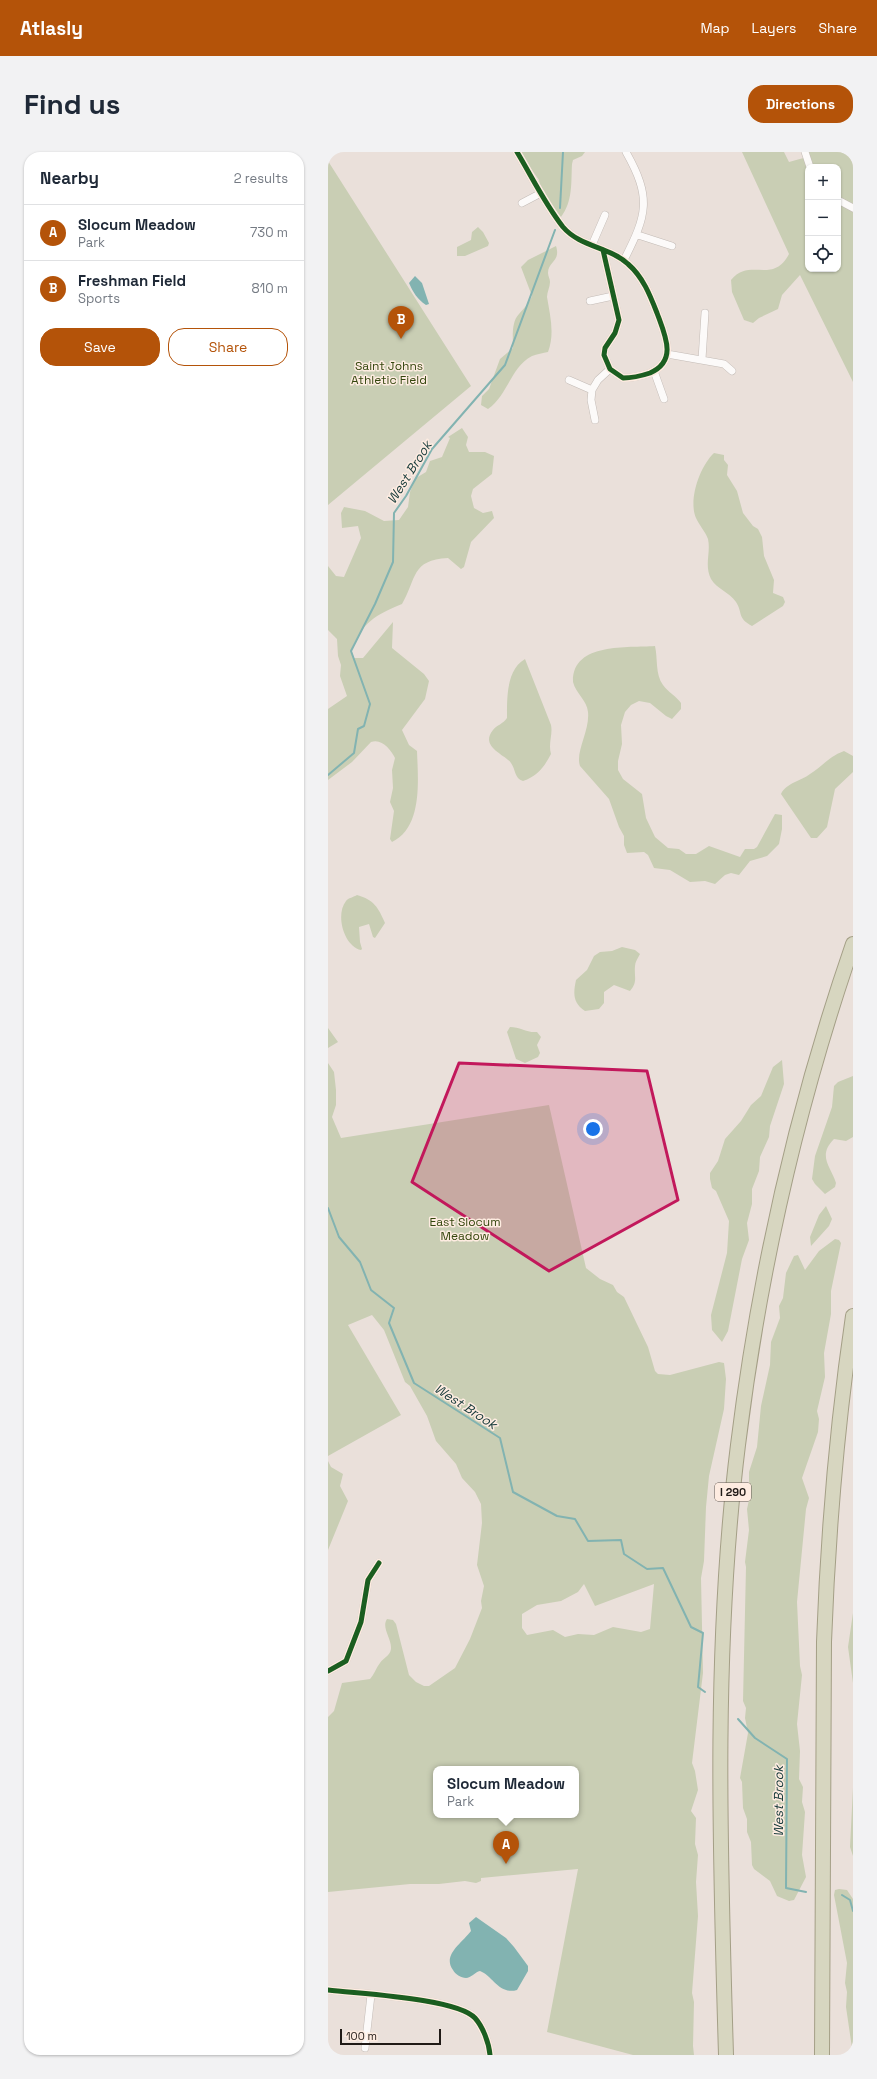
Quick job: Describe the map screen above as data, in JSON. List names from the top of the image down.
{
  "streets": {
    "highway": ["I 290"]
  },
  "water": ["West Brook"],
  "parks": ["Saint Johns Athletic Field", "East Slocum Meadow"],
  "scale_bar": "100 m",
  "page": {
    "header": "Atlasly",
    "nav": ["Map", "Layers", "Share"],
    "buttons": [
      "Directions",
      ["Save", "Share"]
    ],
    "title": "Find us",
    "heading": ["Nearby", "2 results"],
    "map_buttons": ["+", "−"],
    "list": [
      {
        "mark": "A",
        "name": "Slocum Meadow",
        "note": "Park",
        "value": "730 m"
      },
      {
        "mark": "B",
        "name": "Freshman Field",
        "note": "Sports",
        "value": "810 m"
      }
    ],
    "pins": ["B", "A"],
    "popup": ["Slocum Meadow", "Park"],
    "scale": "100 m"
  }
}
